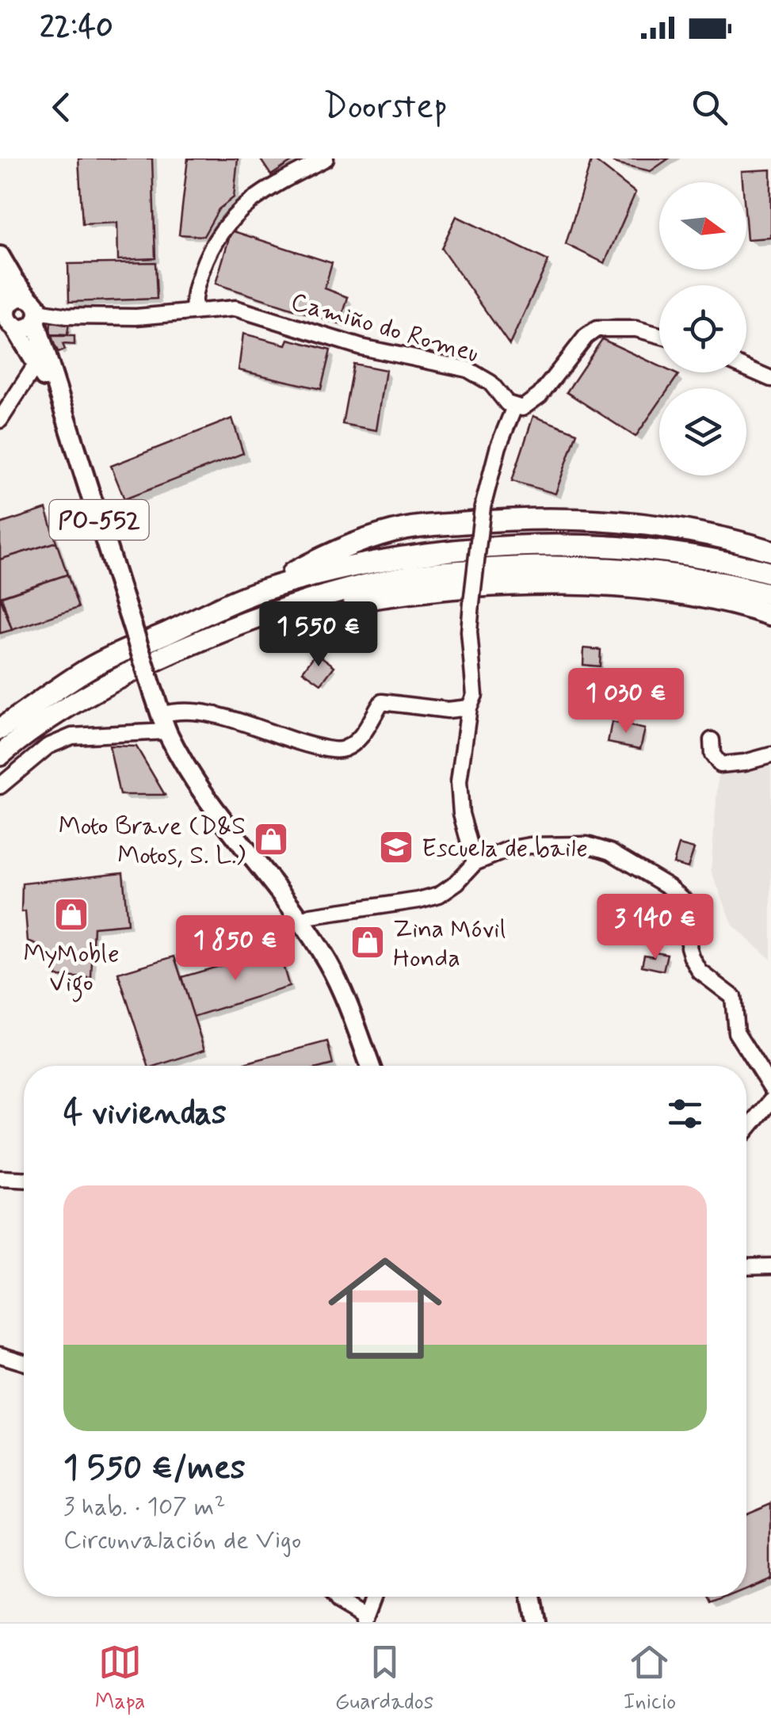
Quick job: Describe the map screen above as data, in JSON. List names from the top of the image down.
{
  "streets": {
    "main road": ["PO-552"],
    "street": ["Camiño do Romeu"]
  },
  "crossings": [
    ["Camiño do Romeu", "PO-552"]
  ],
  "places": {
    "shop": ["Moto Brave (D&S Motos, S. L.)", "MyMoble Vigo", "Zina Móvil Honda"],
    "school or university": ["Escuela de baile"]
  },
  "north": "right",
  "page": {
    "status": "22:40",
    "header": "Doorstep",
    "price": [
      "1 550 €",
      "1 030 €",
      "3 140 €",
      "1 850 €"
    ],
    "heading": "4 viviendas",
    "list": [
      {
        "name": "1 550 €/mes",
        "note": "3 hab. · 107 m² · Circunvalación de Vigo"
      }
    ],
    "tabs": ["Mapa", "Guardados", "Inicio"]
  }
}
